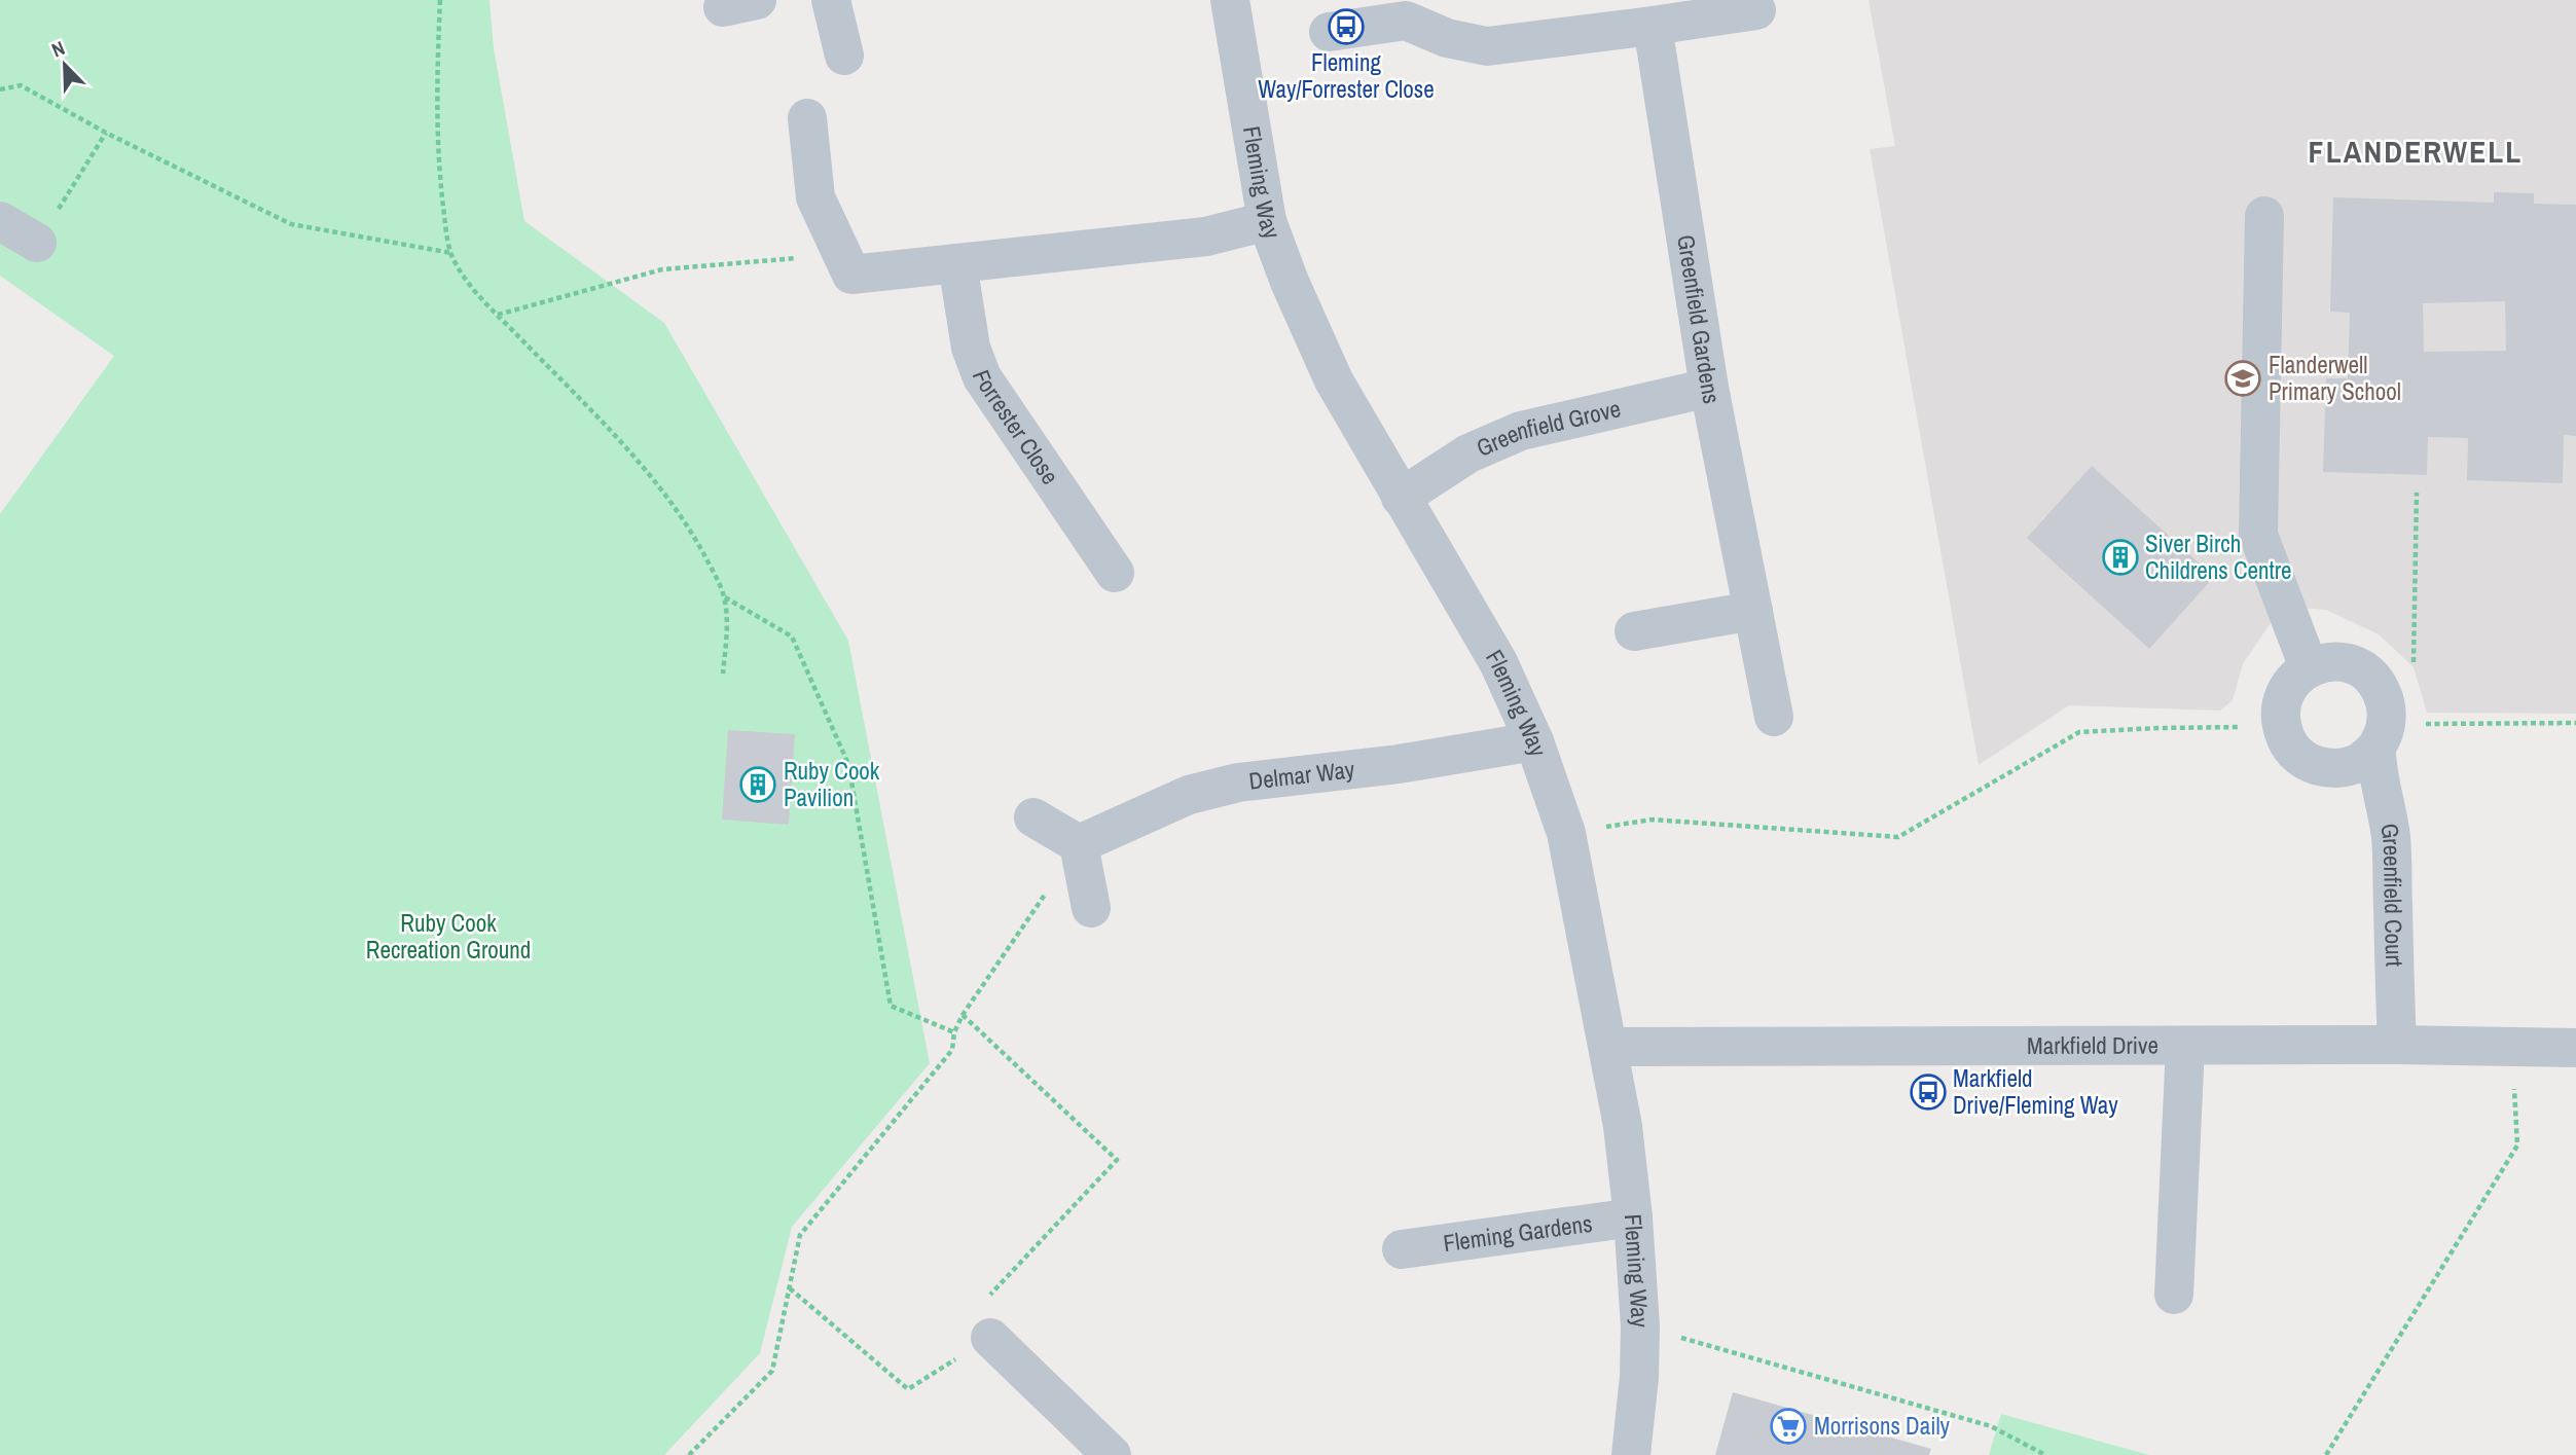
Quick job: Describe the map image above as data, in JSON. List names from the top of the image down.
{
  "streets": {
    "street": [
      "Fleming Way",
      "Greenfield Gardens",
      "Forrester Close",
      "Greenfield Grove",
      "Delmar Way",
      "Greenfield Court",
      "Markfield Drive",
      "Fleming Gardens"
    ]
  },
  "crossings": [
    ["Fleming Way", "Greenfield Grove"],
    ["Fleming Way", "Delmar Way"],
    ["Fleming Way", "Markfield Drive"],
    ["Fleming Way", "Fleming Gardens"],
    ["Greenfield Gardens", "Greenfield Grove"],
    ["Greenfield Court", "Markfield Drive"]
  ],
  "districts": ["FLANDERWELL"],
  "parks": ["Ruby Cook Recreation Ground"],
  "places": {
    "bus stop": ["Fleming Way/Forrester Close", "Markfield Drive/Fleming Way"],
    "school or university": ["Flanderwell Primary School"],
    "building": ["Siver Birch Childrens Centre", "Ruby Cook Pavilion"],
    "supermarket": ["Morrisons Daily"]
  },
  "north": "top left"
}
